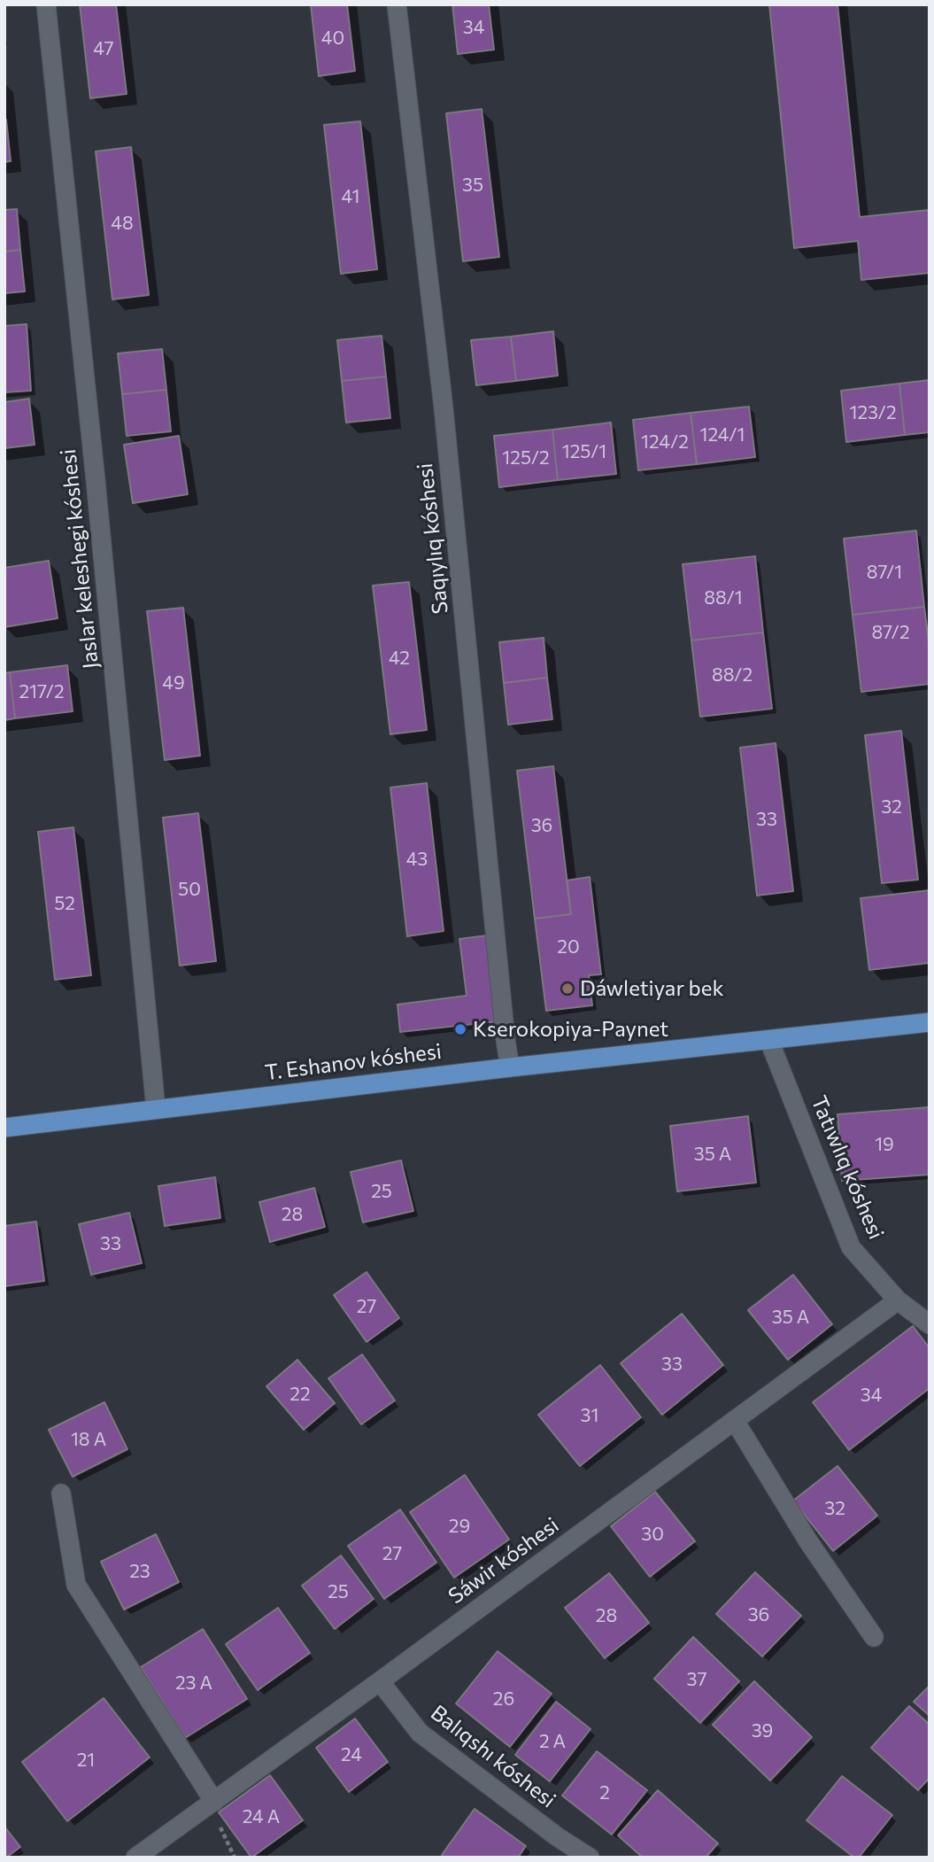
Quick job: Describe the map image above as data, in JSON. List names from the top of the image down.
{
  "streets": {
    "main road": ["T. Eshanov kóshesi"],
    "street": [
      "Saqıylıq kóshesi",
      "Jaslar keleshegi kóshesi",
      "Tatıwlıq kóshesi",
      "Sáwir kóshesi",
      "Balıqshı kóshesi"
    ]
  },
  "crossings": [
    ["Saqıylıq kóshesi", "T. Eshanov kóshesi"],
    ["Jaslar keleshegi kóshesi", "T. Eshanov kóshesi"],
    ["T. Eshanov kóshesi", "Tatıwlıq kóshesi"],
    ["Tatıwlıq kóshesi", "Sáwir kóshesi"],
    ["Sáwir kóshesi", "Balıqshı kóshesi"]
  ],
  "places": ["Dáwletiyar bek", "Kserokopiya-Paynet"],
  "house_numbers": [
    "34",
    "40",
    "47",
    "35",
    "41",
    "48",
    "123/2",
    "124/1",
    "124/2",
    "125/1",
    "125/2",
    "87/1",
    "88/1",
    "87/2",
    "42",
    "88/2",
    "49",
    "217/2",
    "32",
    "33",
    "36",
    "43",
    "50",
    "52",
    "20",
    "19",
    "35 А",
    "25",
    "28",
    "33",
    "27",
    "35 А",
    "33",
    "22",
    "34",
    "31",
    "18 А",
    "32",
    "29",
    "30",
    "27",
    "23",
    "25",
    "36",
    "28",
    "37",
    "23 А",
    "26",
    "39",
    "2 А",
    "24",
    "21",
    "2",
    "24 А"
  ]
}
